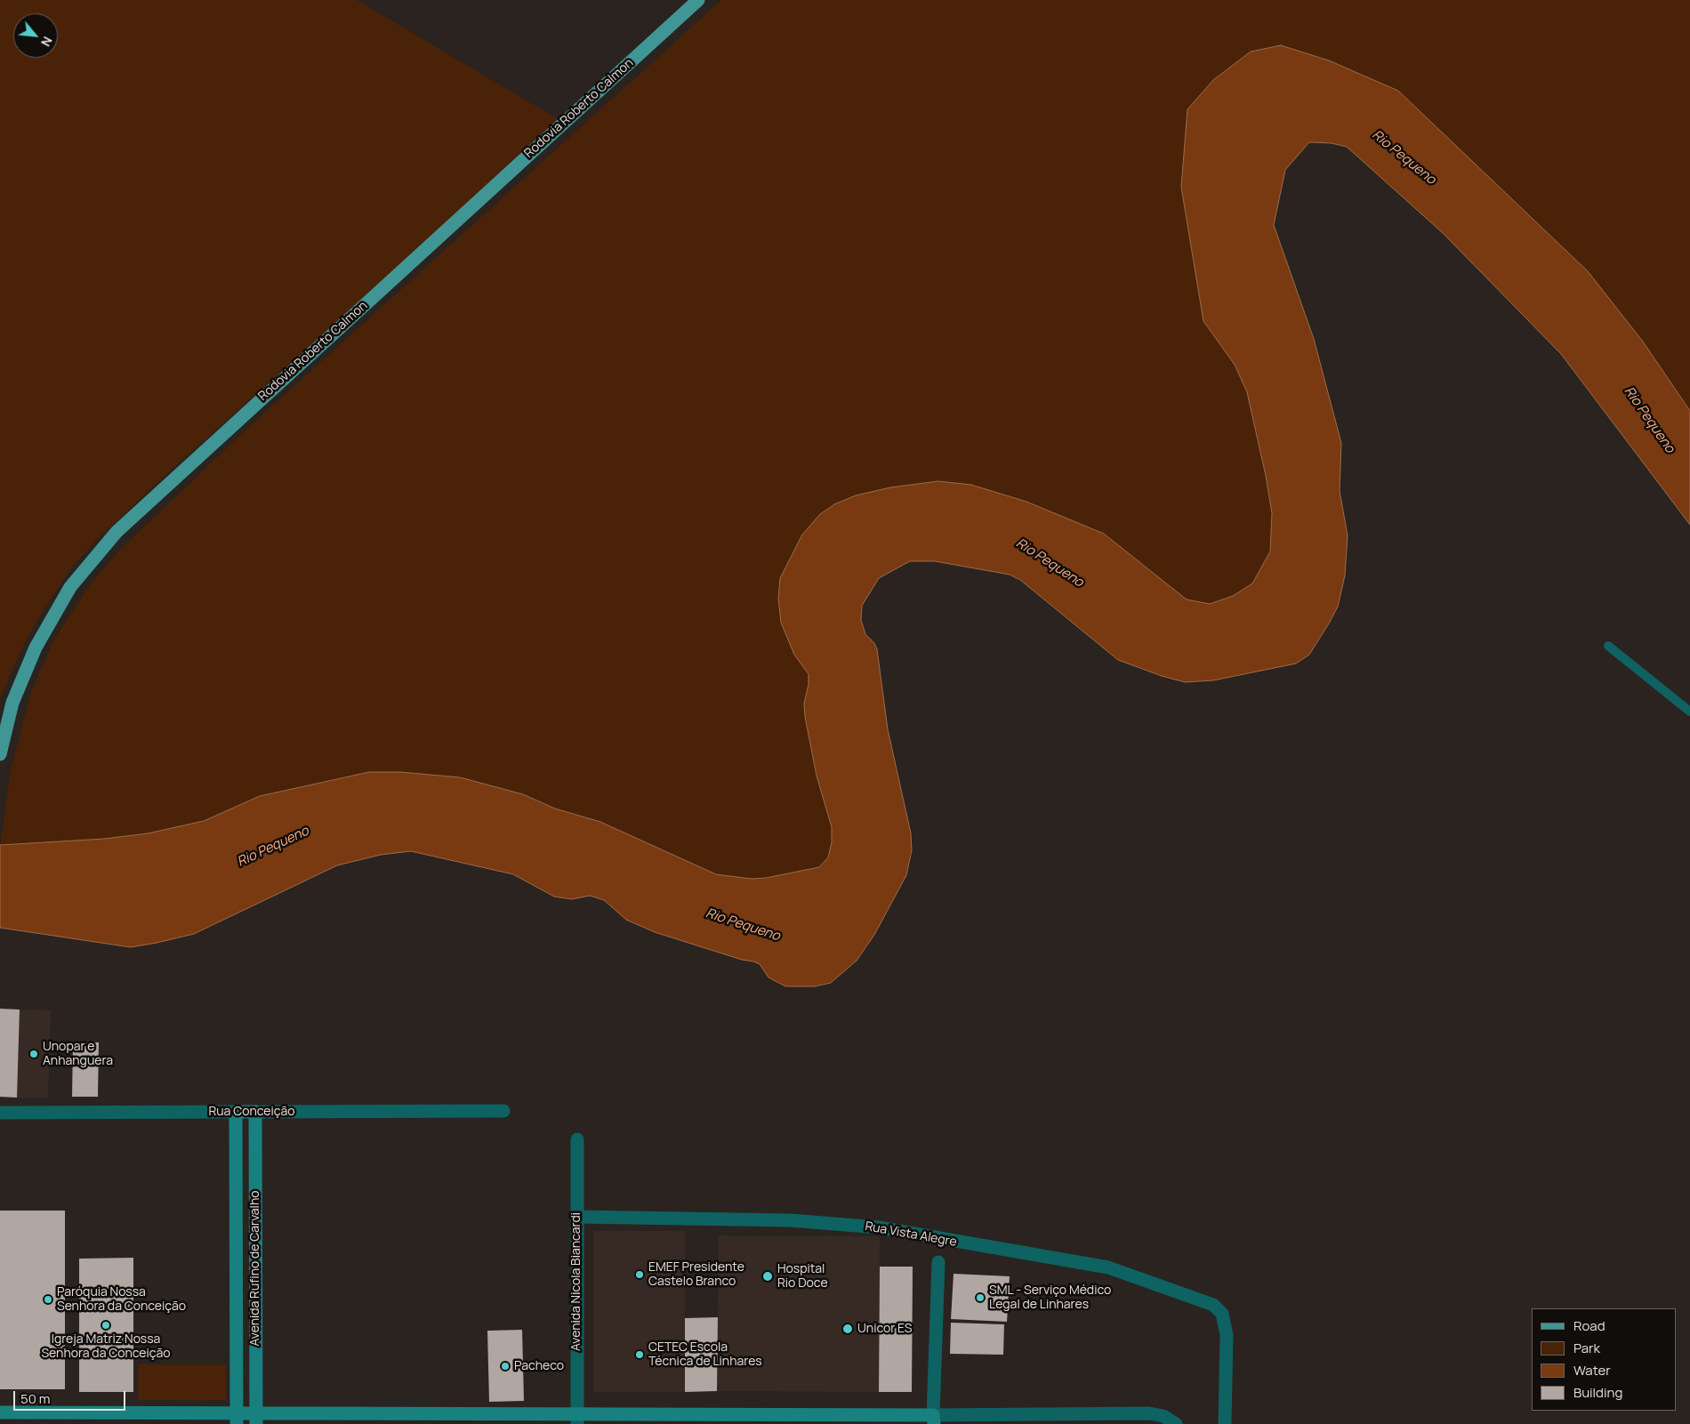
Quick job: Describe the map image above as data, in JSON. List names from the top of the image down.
{
  "streets": {
    "main road": ["Rodovia Roberto Calmon", "Rua Conceição", "Avenida Rufino de Carvalho"],
    "street": ["Rua Vista Alegre", "Avenida Nicola Biancardi"]
  },
  "crossings": [
    ["Rua Conceição", "Avenida Rufino de Carvalho"],
    ["Rua Vista Alegre", "Avenida Nicola Biancardi"]
  ],
  "water": ["Rio Pequeno"],
  "places": [
    "Unopar e Anhanguera",
    "EMEF Presidente Castelo Branco",
    "Hospital Rio Doce",
    "SML - Serviço Médico Legal de Linhares",
    "Paróquia Nossa Senhora da Conceição",
    "Igreja Matriz Nossa Senhora da Conceição",
    "Unicor ES",
    "CETEC Escola Técnica de Linhares",
    "Pacheco"
  ],
  "legend": [
    "Road",
    "Park",
    "Water",
    "Building"
  ],
  "scale_bar": "50 m",
  "north": "bottom right"
}
